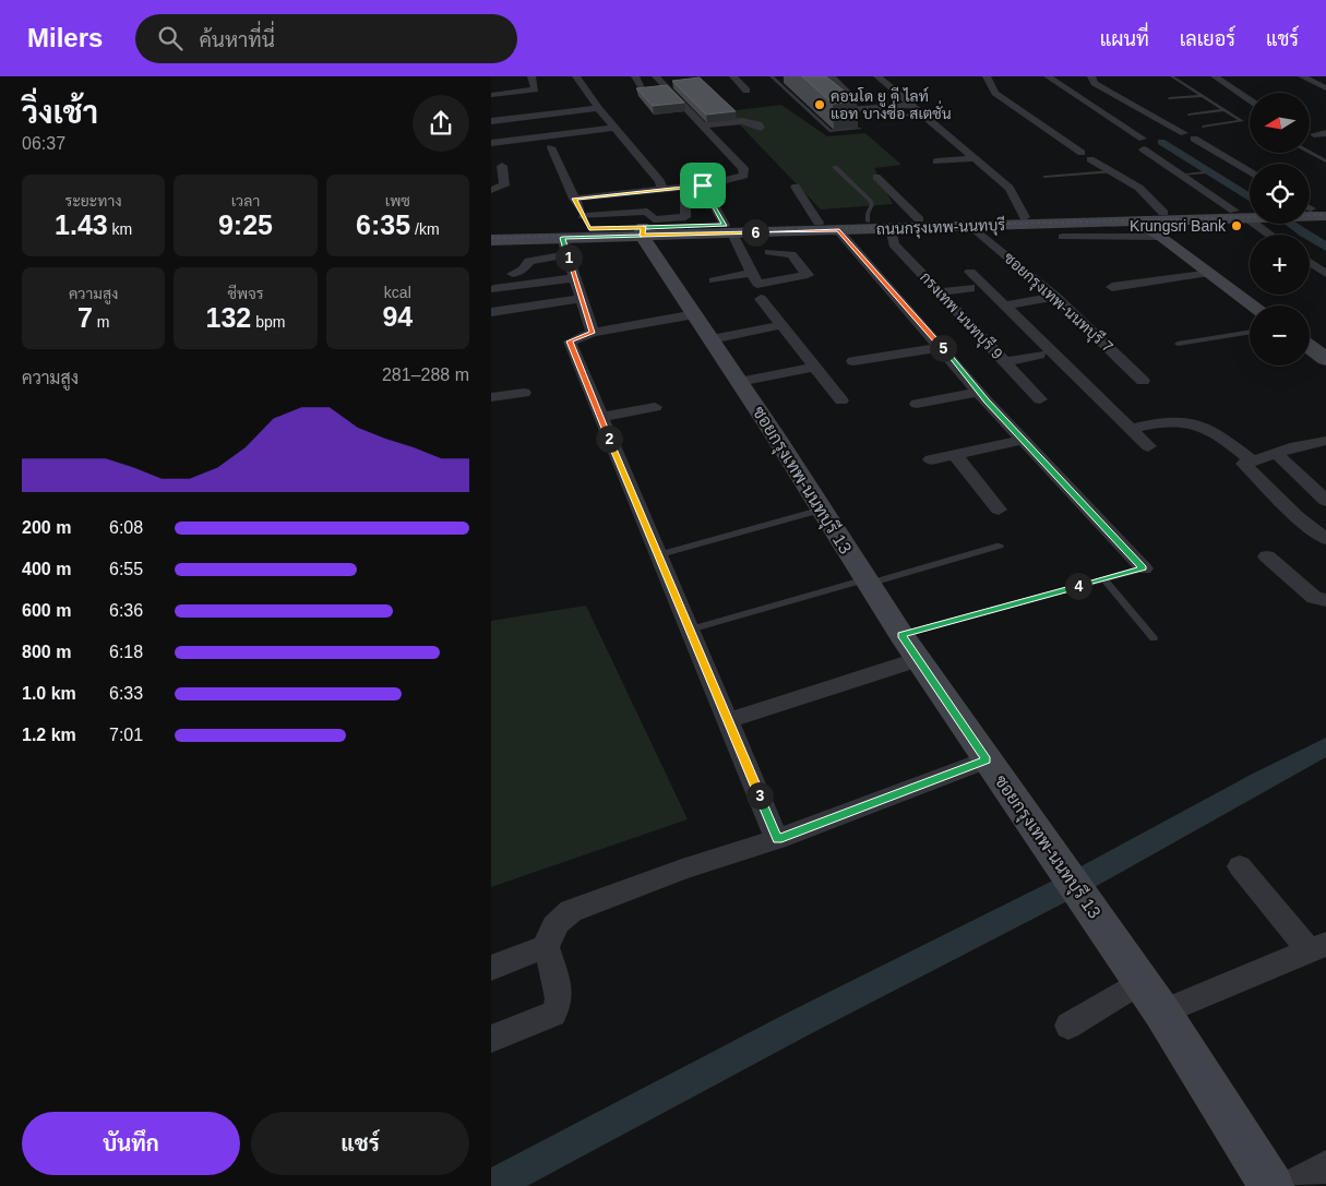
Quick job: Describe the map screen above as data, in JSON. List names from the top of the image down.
{
  "streets": {
    "main road": ["ถนนกรุงเทพ-นนทบุรี", "ซอยกรุงเทพ-นนทบุรี 13"],
    "street": ["ซอยกรุงเทพ-นนทบุรี 7", "กรงเทพ นนทบุรี 9"]
  },
  "crossings": [
    ["ถนนกรุงเทพ-นนทบุรี", "ซอยกรุงเทพ-นนทบุรี 7"],
    ["ถนนกรุงเทพ-นนทบุรี", "กรงเทพ นนทบุรี 9"],
    ["ถนนกรุงเทพ-นนทบุรี", "ซอยกรุงเทพ-นนทบุรี 13"]
  ],
  "places": ["คอนโด ยู ดี ไลท์ แอท บางซื่อ สเตชั่น", "Krungsri Bank"],
  "north": "left",
  "page": {
    "header": "Milers",
    "search": "ค้นหาที่นี่",
    "nav": ["แผนที่", "เลเยอร์", "แชร์"],
    "heading": ["วิ่งเช้า", "06:37"],
    "map_buttons": ["+", "−"],
    "stats": [
      ["ระยะทาง", "1.43 km"],
      ["เวลา", "9:25"],
      ["เพซ", "6:35 /km"],
      ["ความสูง", "7 m"],
      ["ชีพจร", "132 bpm"],
      ["kcal", "94"]
    ],
    "pins": [
      "6",
      "1",
      "5",
      "2",
      "4",
      "3"
    ],
    "chart": ["ความสูง", "281–288 m"],
    "list": [
      {
        "name": "200 m",
        "note": "6:08"
      },
      {
        "name": "400 m",
        "note": "6:55"
      },
      {
        "name": "600 m",
        "note": "6:36"
      },
      {
        "name": "800 m",
        "note": "6:18"
      },
      {
        "name": "1.0 km",
        "note": "6:33"
      },
      {
        "name": "1.2 km",
        "note": "7:01"
      }
    ],
    "buttons": ["บันทึก", "แชร์"]
  }
}
